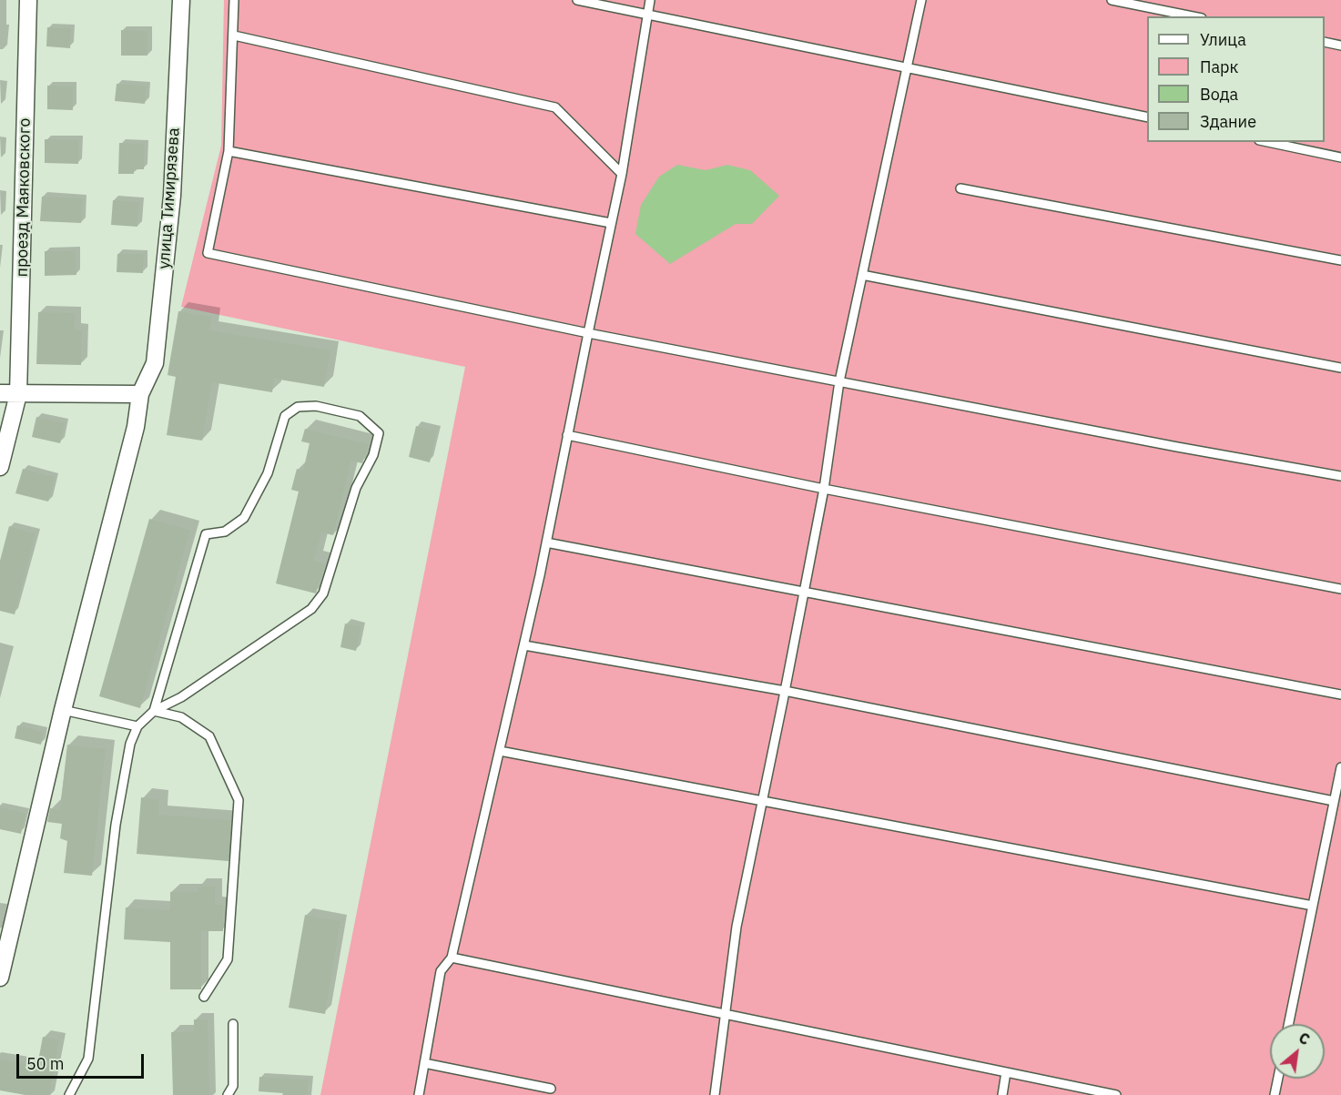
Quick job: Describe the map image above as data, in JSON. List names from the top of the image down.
{
  "streets": {
    "street": ["проезд Маяковского", "улица Тимирязева"]
  },
  "legend": [
    "Улица",
    "Парк",
    "Вода",
    "Здание"
  ],
  "scale_bar": "50 m",
  "north": "top right"
}
